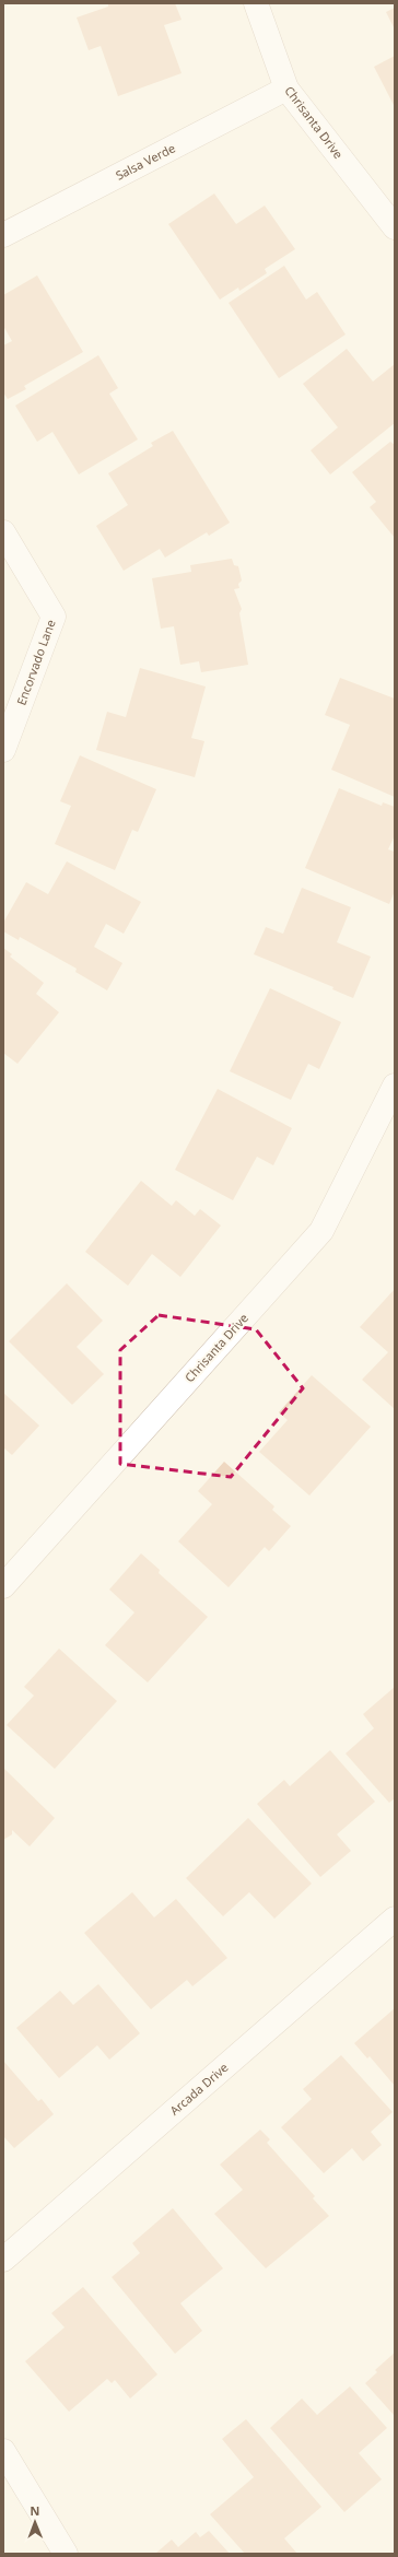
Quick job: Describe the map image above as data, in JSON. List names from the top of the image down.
{
  "streets": {
    "street": [
      "Chrisanta Drive",
      "Salsa Verde",
      "Encorvado Lane",
      "Arcada Drive"
    ]
  },
  "crossings": [
    ["Chrisanta Drive", "Salsa Verde"]
  ],
  "north": "top"
}
